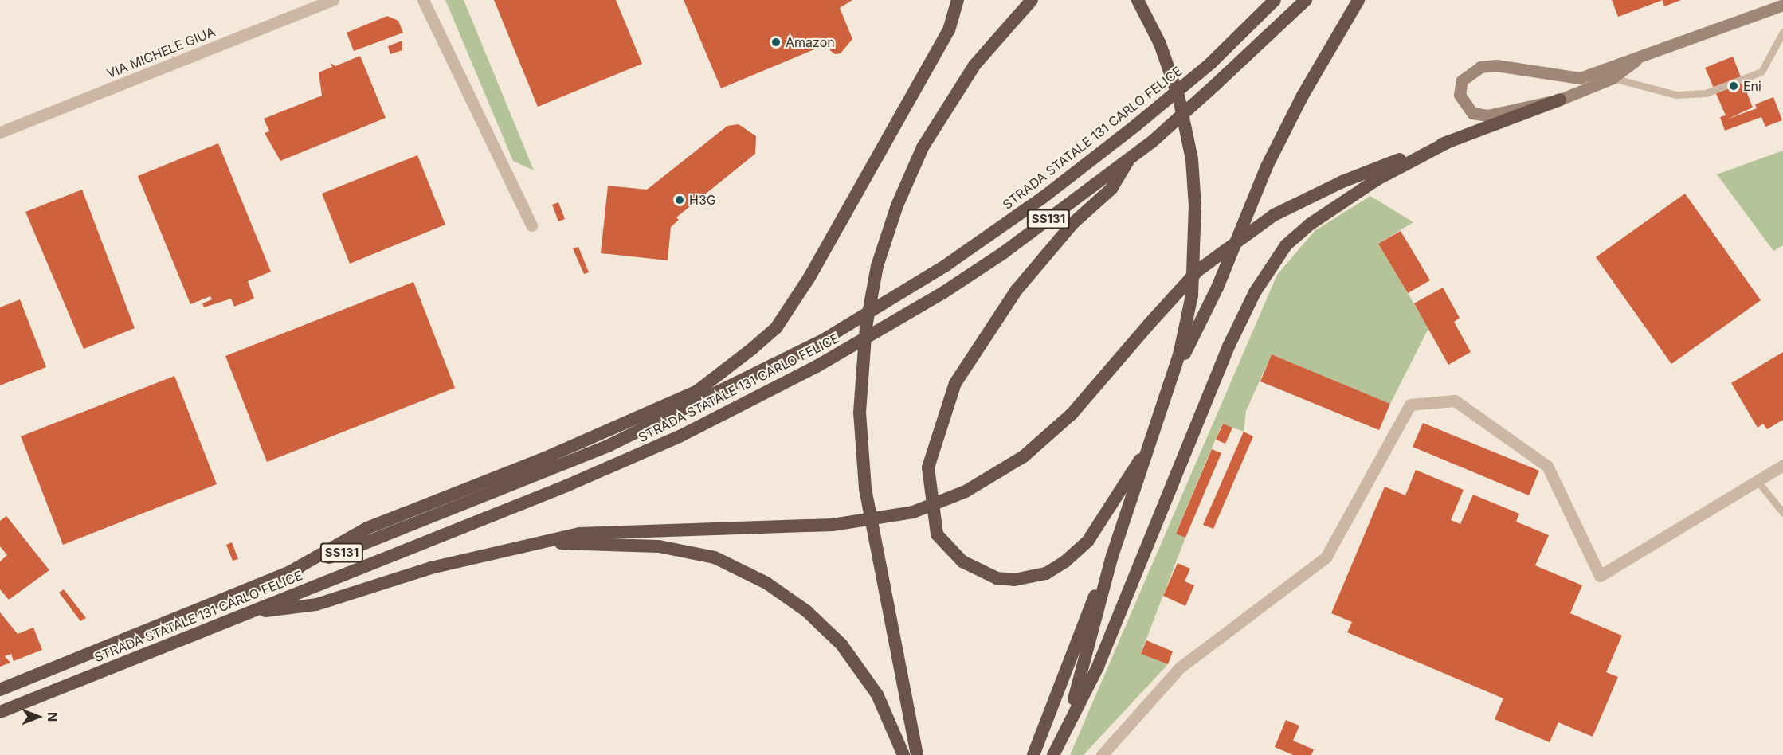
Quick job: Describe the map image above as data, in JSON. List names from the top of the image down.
{
  "streets": {
    "highway": ["STRADA STATALE 131 CARLO FELICE", "SS131"],
    "street": ["VIA MICHELE GIUA"]
  },
  "places": ["Amazon", "Eni", "H3G"],
  "north": "right"
}
